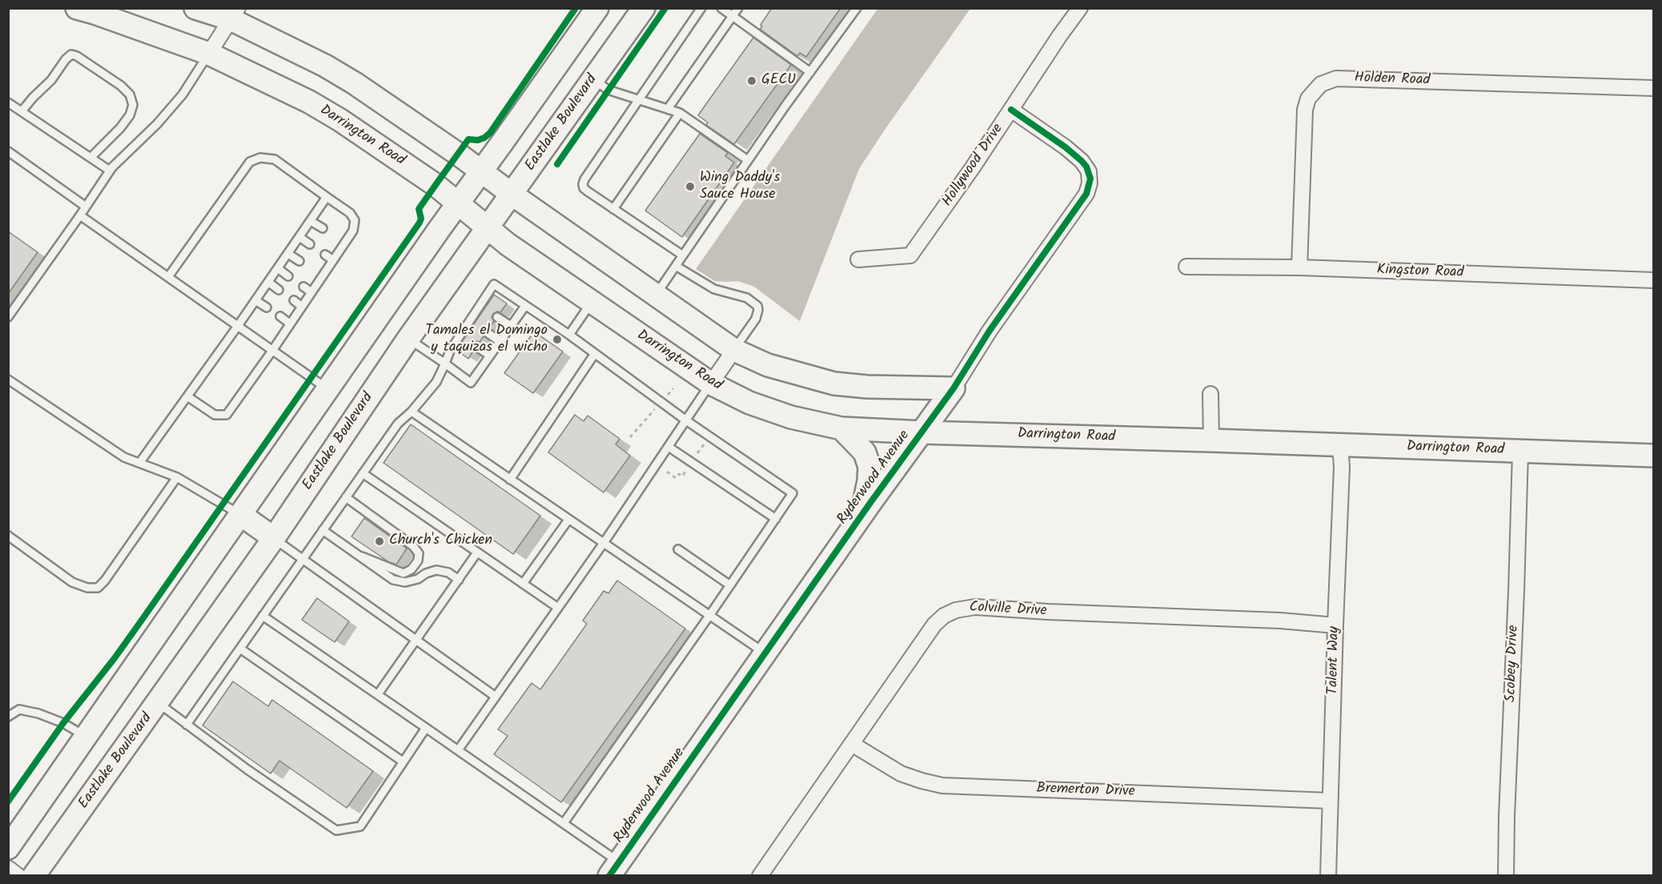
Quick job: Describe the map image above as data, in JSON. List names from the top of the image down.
{
  "streets": {
    "main road": ["Eastlake Boulevard", "Darrington Road", "Ryderwood Avenue"],
    "street": [
      "Holden Road",
      "Hollywood Drive",
      "Kingston Road",
      "Colville Drive",
      "Talent Way",
      "Scobey Drive",
      "Bremerton Drive"
    ]
  },
  "crossings": [
    ["Holden Road", "Kingston Road"],
    ["Eastlake Boulevard", "Darrington Road"],
    ["Darrington Road", "Ryderwood Avenue"],
    ["Darrington Road", "Talent Way"],
    ["Darrington Road", "Scobey Drive"],
    ["Hollywood Drive", "Ryderwood Avenue"],
    ["Colville Drive", "Talent Way"],
    ["Colville Drive", "Bremerton Drive"],
    ["Talent Way", "Bremerton Drive"]
  ],
  "places": [
    "GECU",
    "Wing Daddy's Sauce House",
    "Tamales el Domingo y taquizas el wicho",
    "Church's Chicken"
  ]
}
